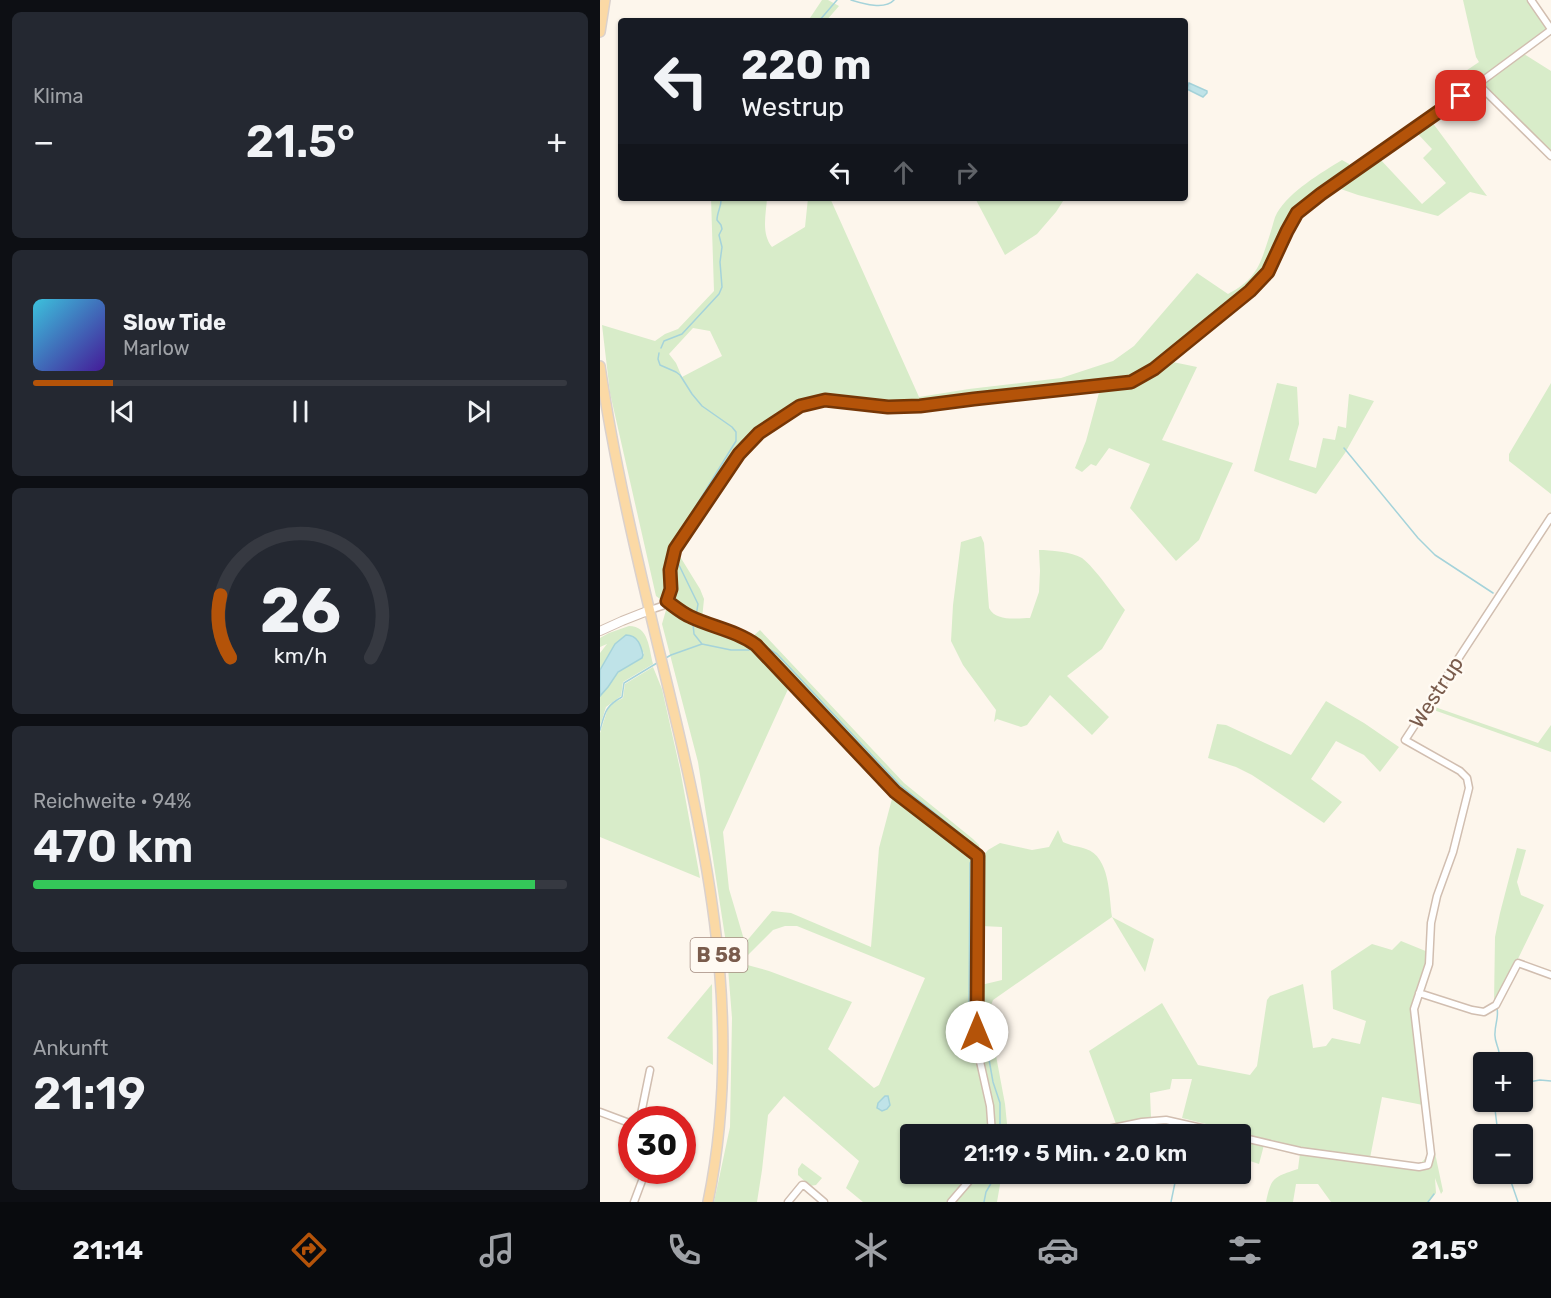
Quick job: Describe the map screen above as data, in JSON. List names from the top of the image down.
{
  "streets": {
    "main road": ["B 58"],
    "street": ["Westrup"]
  },
  "page": {
    "tile": [
      "Klima",
      ["Reichweite · 94%", "470 km"],
      ["Ankunft", "21:19"]
    ],
    "turn": ["220 m", "Westrup"],
    "heat": ["−", "21.5°", "+"],
    "song": ["Slow Tide", "Marlow"],
    "map_buttons": ["+", "−"],
    "limit": "30",
    "trip": "21:19 · 5 Min. · 2.0 km",
    "tabs": ["21:14", "21.5°"],
    "gauge": ["26", "km/h"]
  }
}
